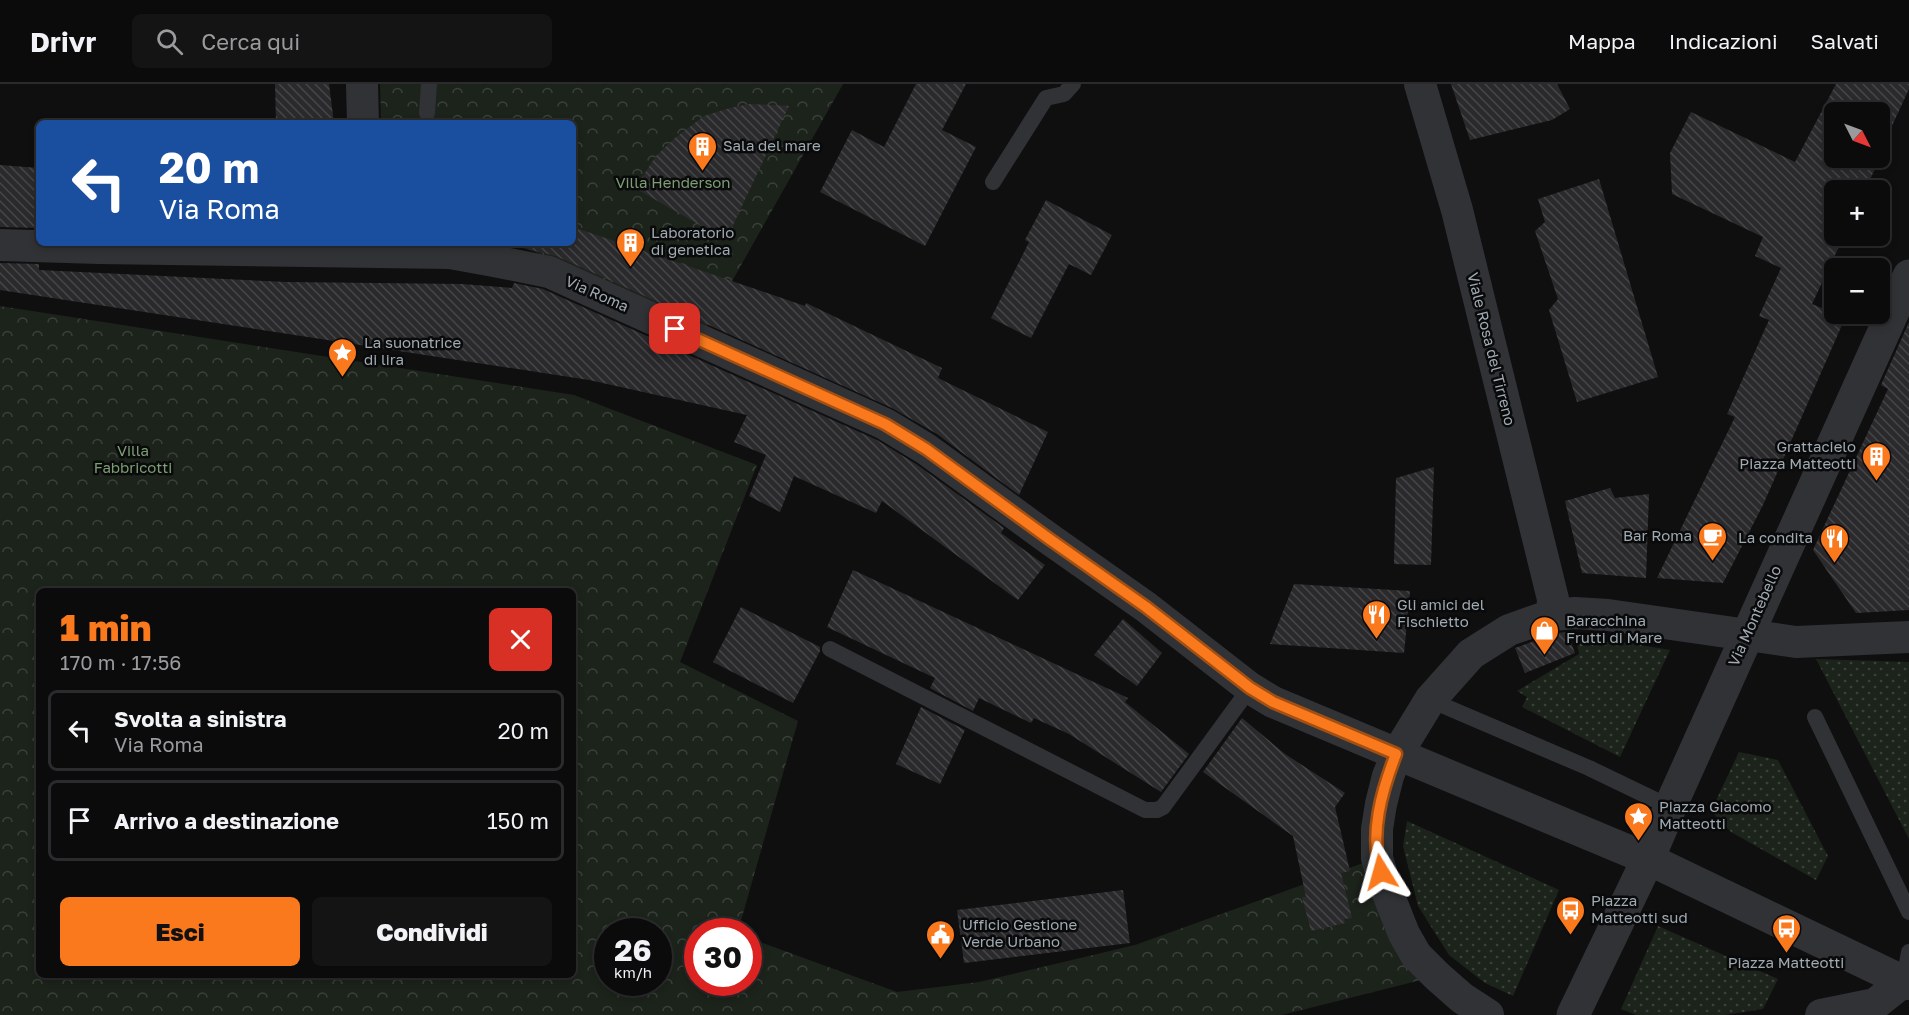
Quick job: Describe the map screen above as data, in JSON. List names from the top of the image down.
{
  "streets": {
    "street": ["Via Roma", "Viale Rosa del Tirreno", "Via Montebello"]
  },
  "parks": ["Villa Henderson", "Villa Fabbricotti"],
  "places": {
    "building": ["Sala del mare", "Laboratorio di genetica", "Grattacielo Piazza Matteotti"],
    "place": ["La suonatrice di lira", "Piazza Giacomo Matteotti"],
    "cafe": ["Bar Roma"],
    "restaurant": ["La condita", "Gli amici del Fischietto"],
    "shop": ["Baracchina Frutti di Mare"],
    "bus stop": ["Piazza Matteotti sud", "Piazza Matteotti"],
    "public building": ["Ufficio Gestione Verde Urbano"]
  },
  "north": "bottom right",
  "page": {
    "header": "Drivr",
    "search": "Cerca qui",
    "nav": ["Mappa", "Indicazioni", "Salvati"],
    "map_buttons": ["+", "−"],
    "turn": ["20 m", "Via Roma"],
    "heading": ["1 min", "170 m · 17:56"],
    "list": [
      {
        "name": "Svolta a sinistra",
        "note": "Via Roma",
        "value": "20 m"
      },
      {
        "name": "Arrivo a destinazione",
        "value": "150 m"
      }
    ],
    "buttons": ["Esci", "Condividi"],
    "speed": "26 km/h",
    "limit": "30"
  }
}
